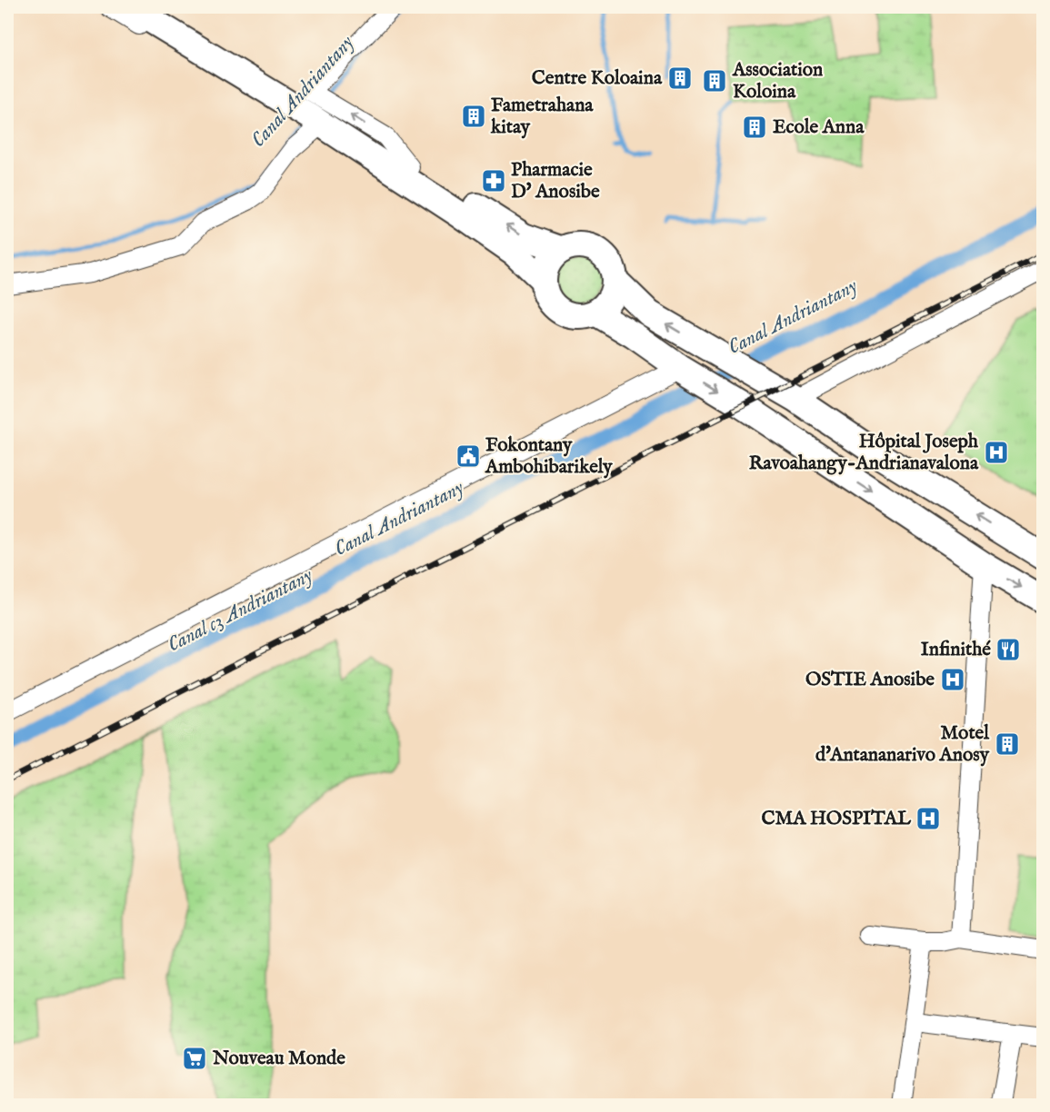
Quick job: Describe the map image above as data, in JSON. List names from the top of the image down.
{
  "water": ["Canal Andriantany", "Canal c3 Andriantany"],
  "places": {
    "building": [
      "Centre Koloaina",
      "Association Koloina",
      "Fametrahana kitay",
      "Ecole Anna",
      "Motel d'Antananarivo Anosy"
    ],
    "pharmacy": ["Pharmacie D' Anosibe"],
    "hospital": ["Hôpital Joseph Ravoahangy-Andrianavalona", "OSTIE Anosibe", "CMA HOSPITAL"],
    "public building": ["Fokontany Ambohibarikely"],
    "restaurant": ["Infinithé"],
    "supermarket": ["Nouveau Monde"]
  }
}
